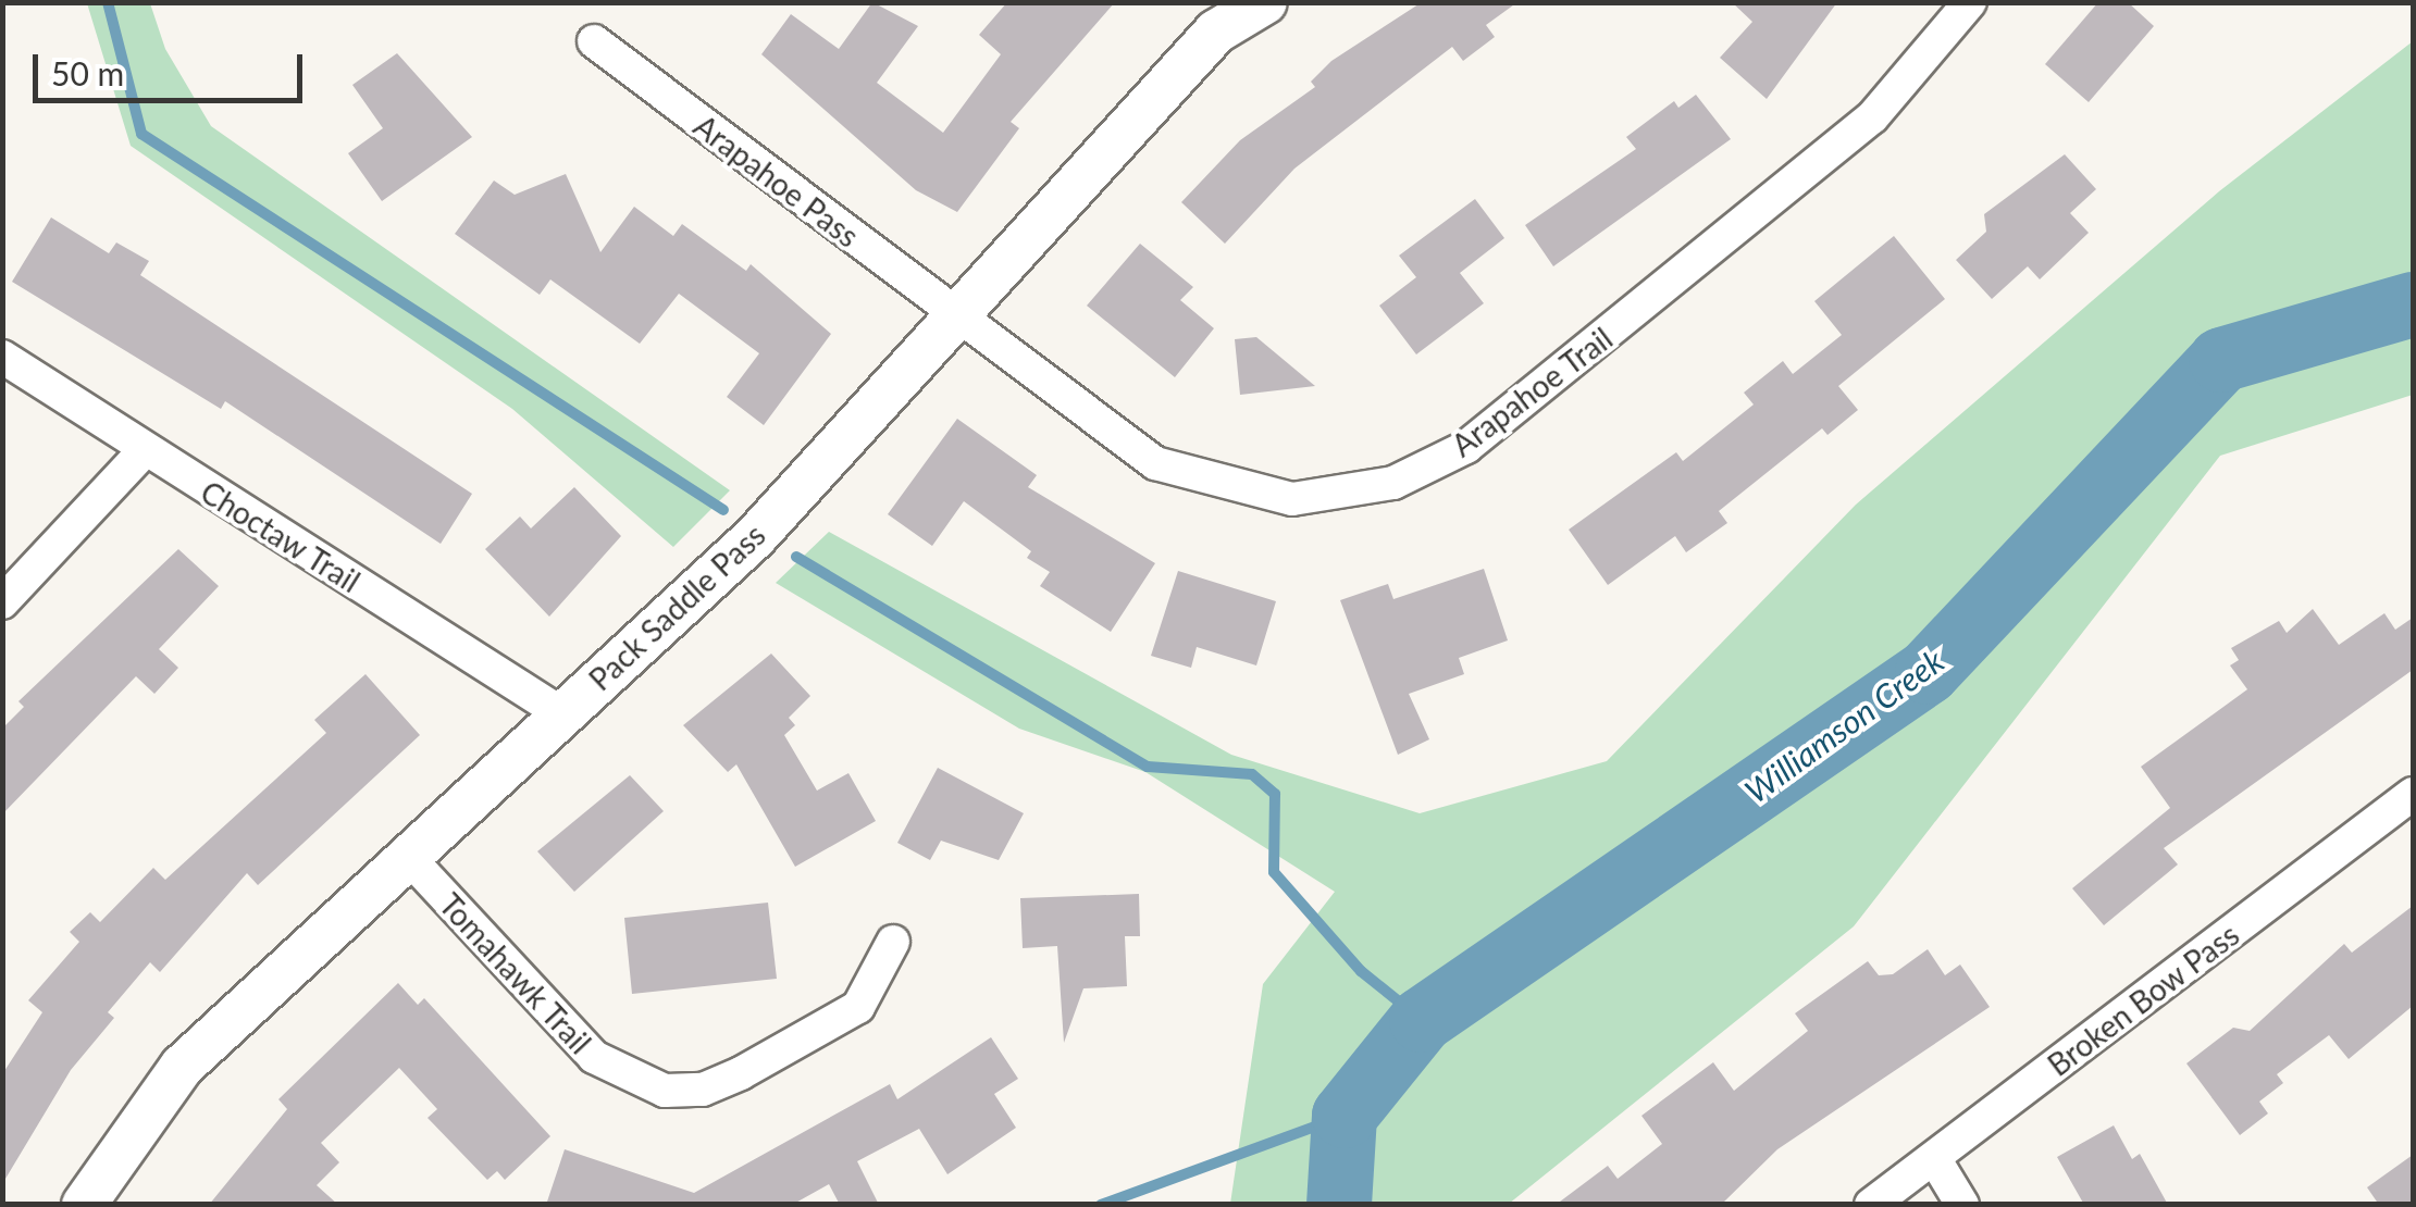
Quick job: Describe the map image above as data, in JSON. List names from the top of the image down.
{
  "streets": {
    "street": [
      "Arapahoe Pass",
      "Arapahoe Trail",
      "Choctaw Trail",
      "Pack Saddle Pass",
      "Tomahawk Trail",
      "Broken Bow Pass"
    ]
  },
  "crossings": [
    ["Arapahoe Pass", "Arapahoe Trail"],
    ["Arapahoe Pass", "Pack Saddle Pass"],
    ["Arapahoe Trail", "Pack Saddle Pass"],
    ["Choctaw Trail", "Pack Saddle Pass"],
    ["Pack Saddle Pass", "Tomahawk Trail"]
  ],
  "water": ["Williamson Creek"],
  "scale_bar": "50 m"
}
